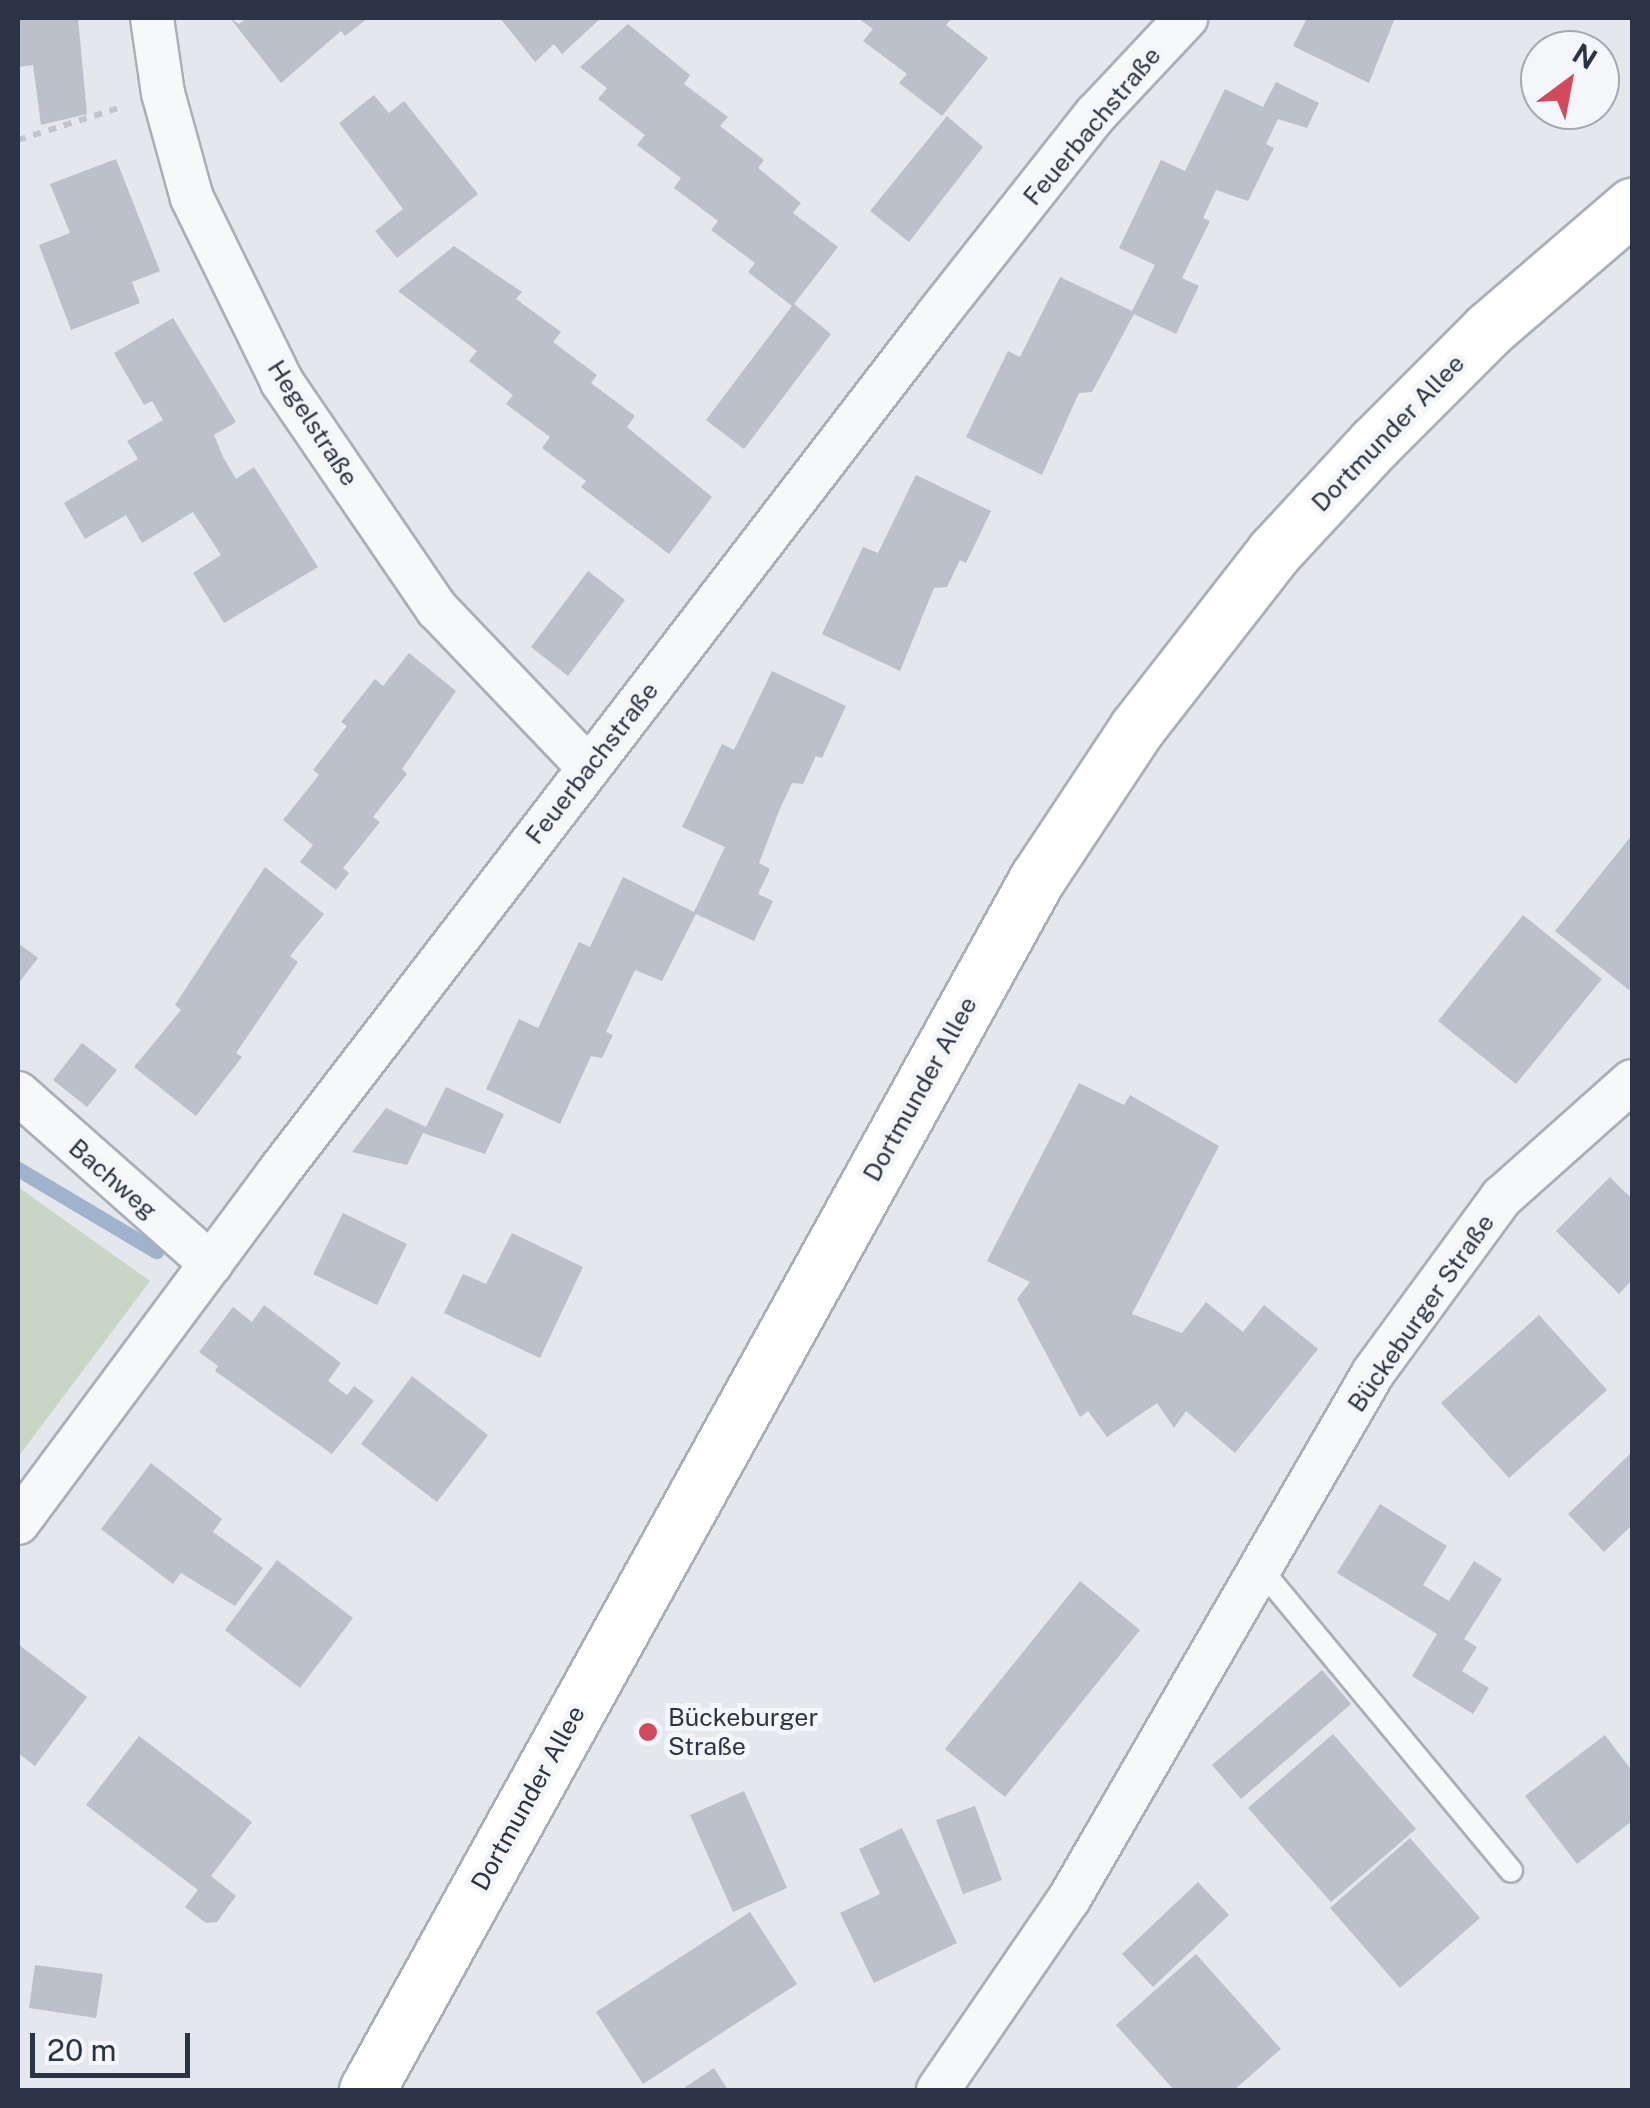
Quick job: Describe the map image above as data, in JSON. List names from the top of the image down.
{
  "streets": {
    "main road": ["Dortmunder Allee"],
    "street": [
      "Feuerbachstraße",
      "Hegelstraße",
      "Bachweg",
      "Bückeburger Straße"
    ]
  },
  "crossings": [
    ["Feuerbachstraße", "Hegelstraße"],
    ["Feuerbachstraße", "Bachweg"]
  ],
  "places": ["Bückeburger Straße"],
  "scale_bar": "20 m",
  "north": "top right"
}
